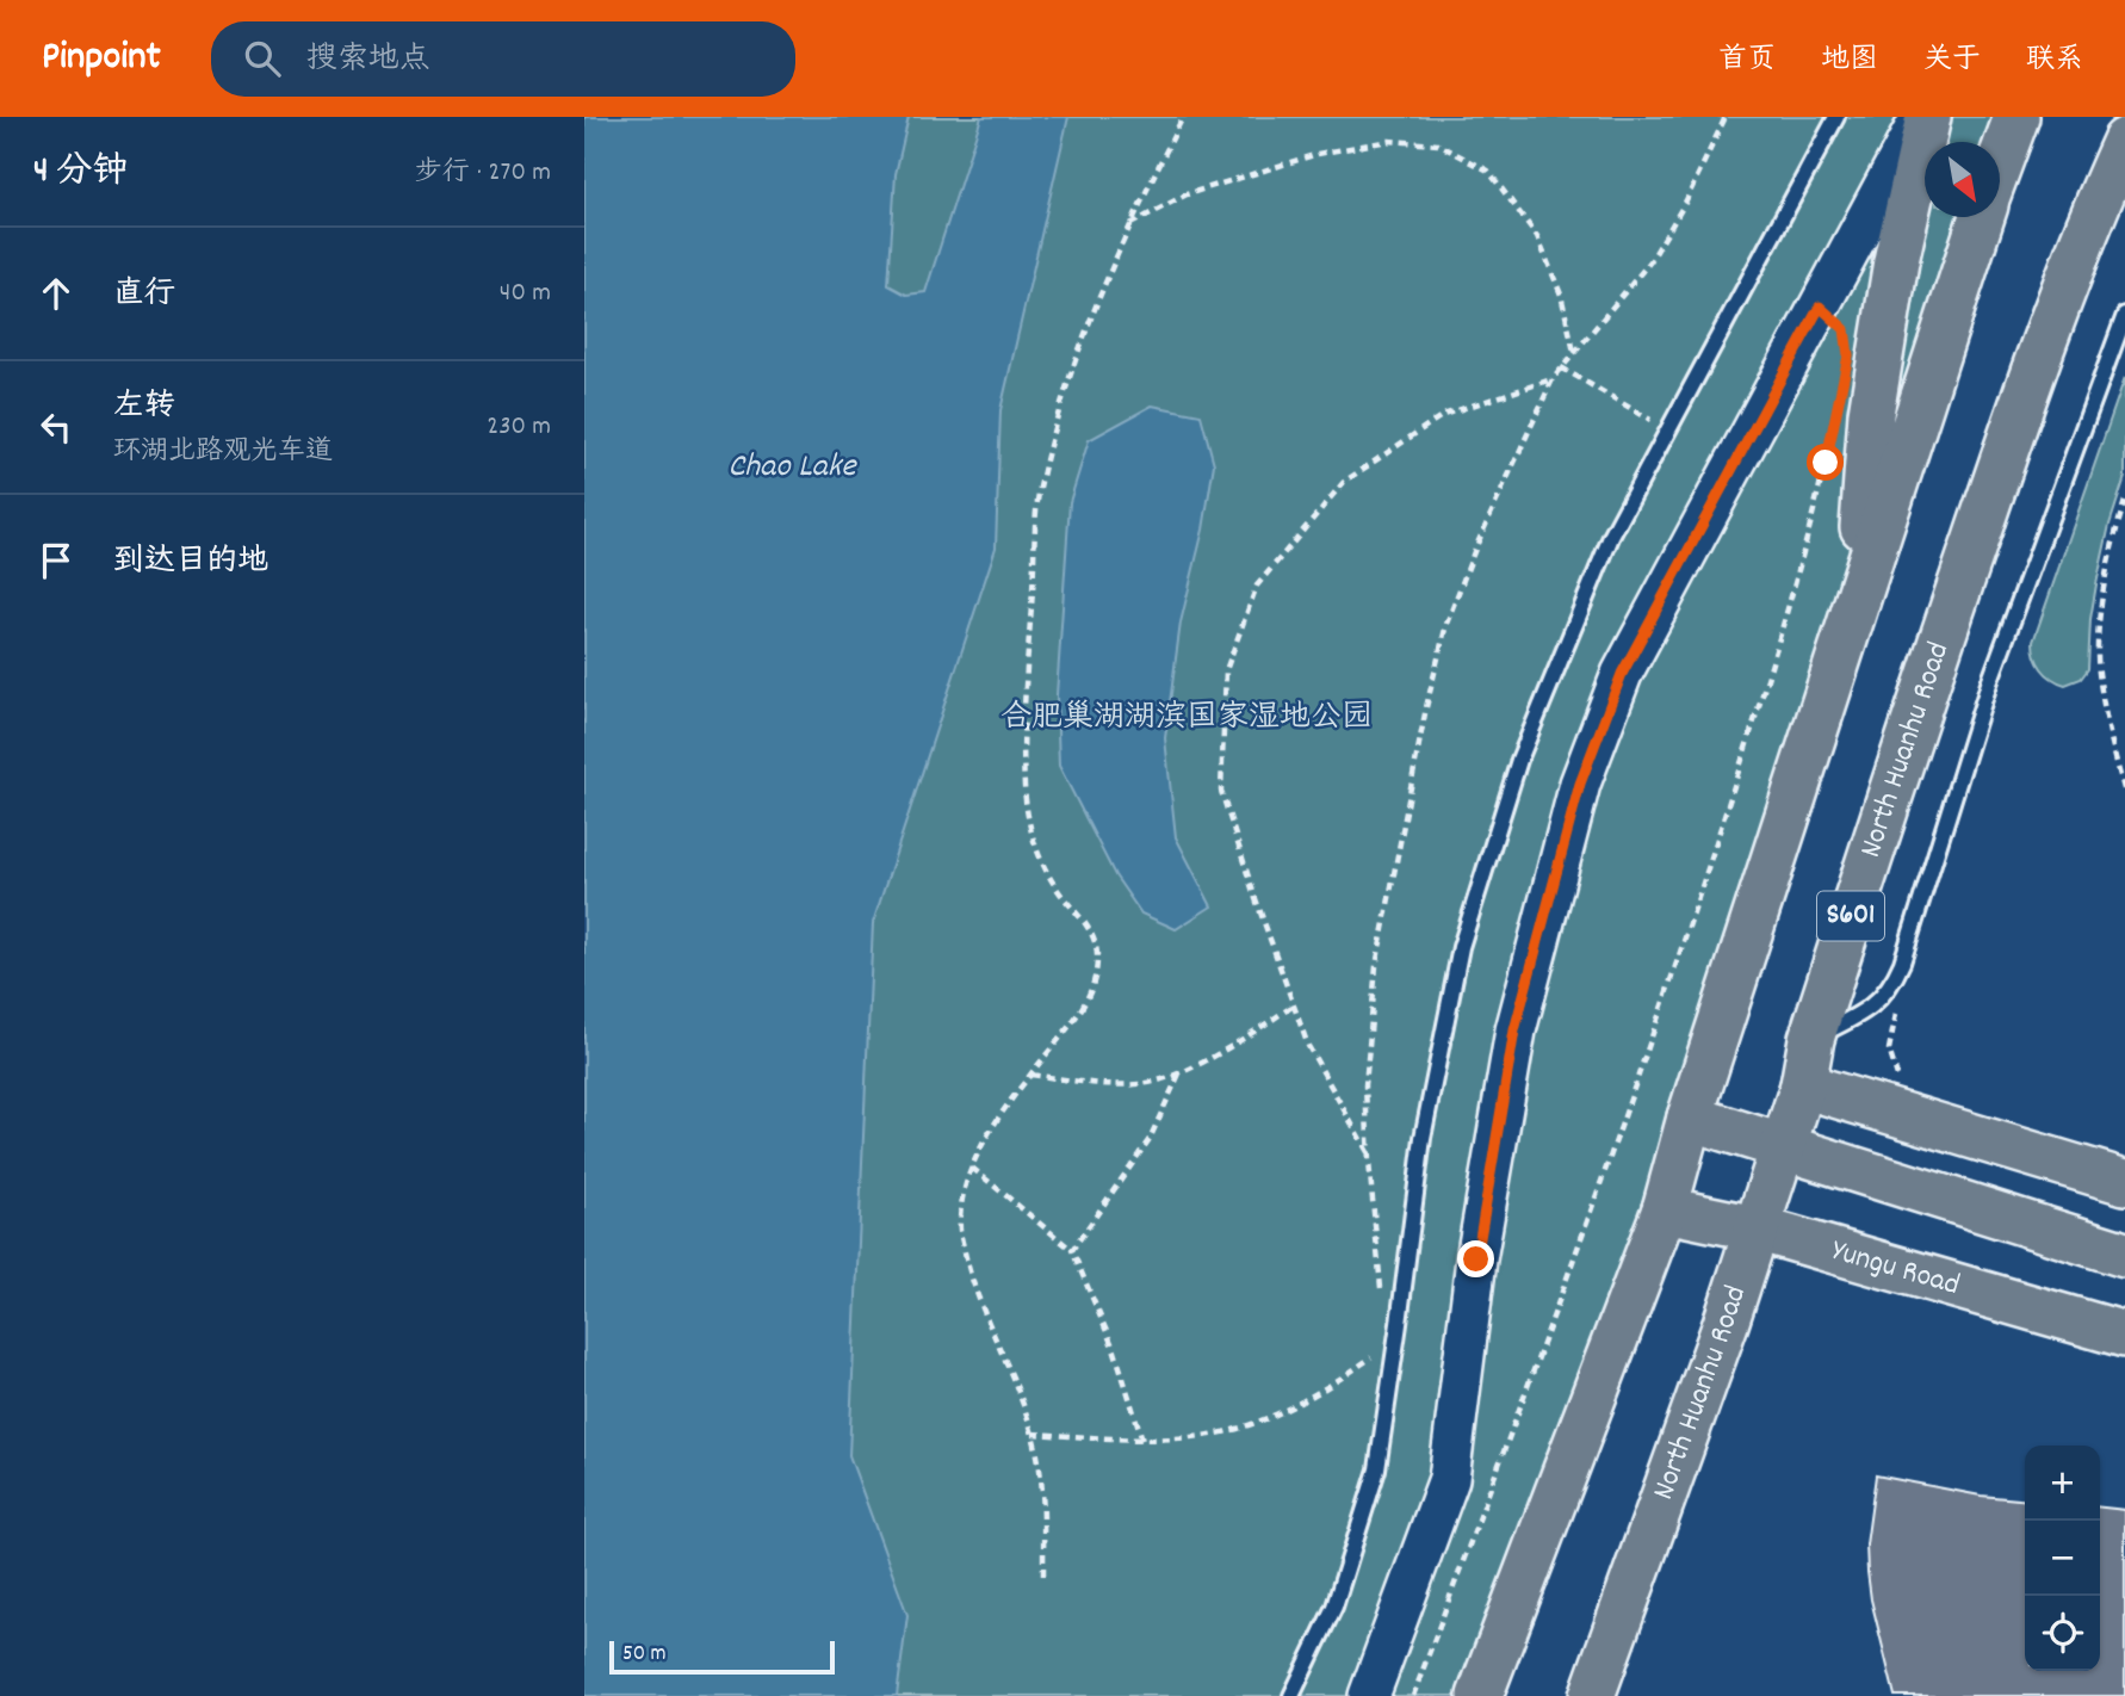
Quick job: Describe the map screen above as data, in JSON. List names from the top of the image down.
{
  "streets": {
    "main road": ["North Huanhu Road", "S601", "Yungu Road"]
  },
  "crossings": [
    ["North Huanhu Road", "Yungu Road"]
  ],
  "water": ["Chao Lake"],
  "parks": ["合肥巢湖湖滨国家湿地公园"],
  "scale_bar": "50 m",
  "north": "bottom right",
  "page": {
    "header": "Pinpoint",
    "search": "搜索地点",
    "nav": [
      "首页",
      "地图",
      "关于",
      "联系"
    ],
    "heading": ["4 分钟", "步行 · 270 m"],
    "list": [
      ["直行", "40 m"],
      ["左转", "环湖北路观光车道", "230 m"],
      "到达目的地"
    ],
    "map_buttons": ["+", "−"],
    "scale": "50 m"
  }
}
